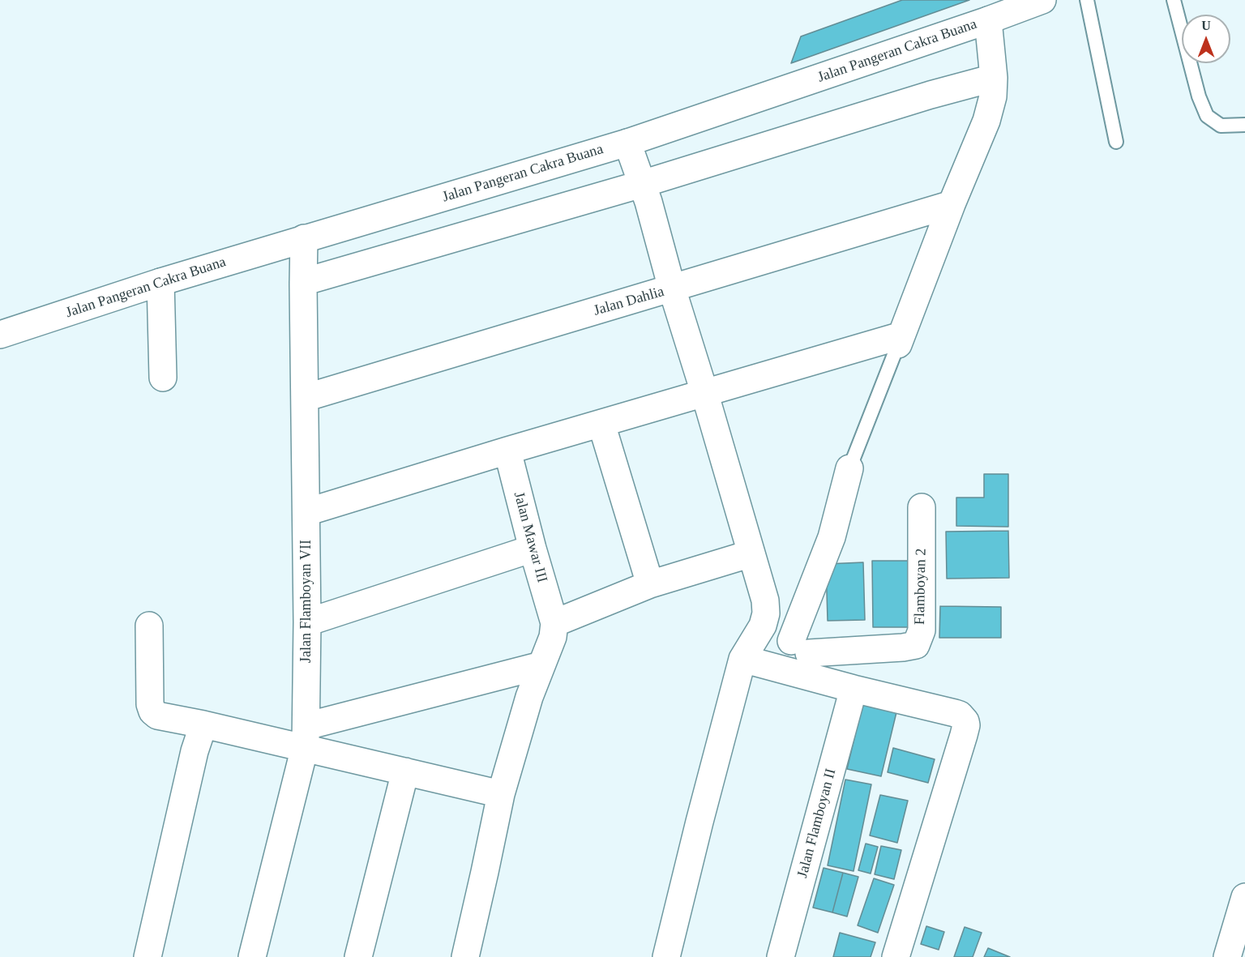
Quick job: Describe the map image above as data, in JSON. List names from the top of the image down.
{
  "streets": {
    "street": [
      "Jalan Pangeran Cakra Buana",
      "Jalan Dahlia",
      "Jalan Mawar III",
      "Flamboyan 2",
      "Jalan Flamboyan VII",
      "Jalan Flamboyan II"
    ]
  },
  "crossings": [
    ["Jalan Pangeran Cakra Buana", "Jalan Flamboyan VII"],
    ["Jalan Dahlia", "Jalan Flamboyan VII"]
  ],
  "north": "top"
}
